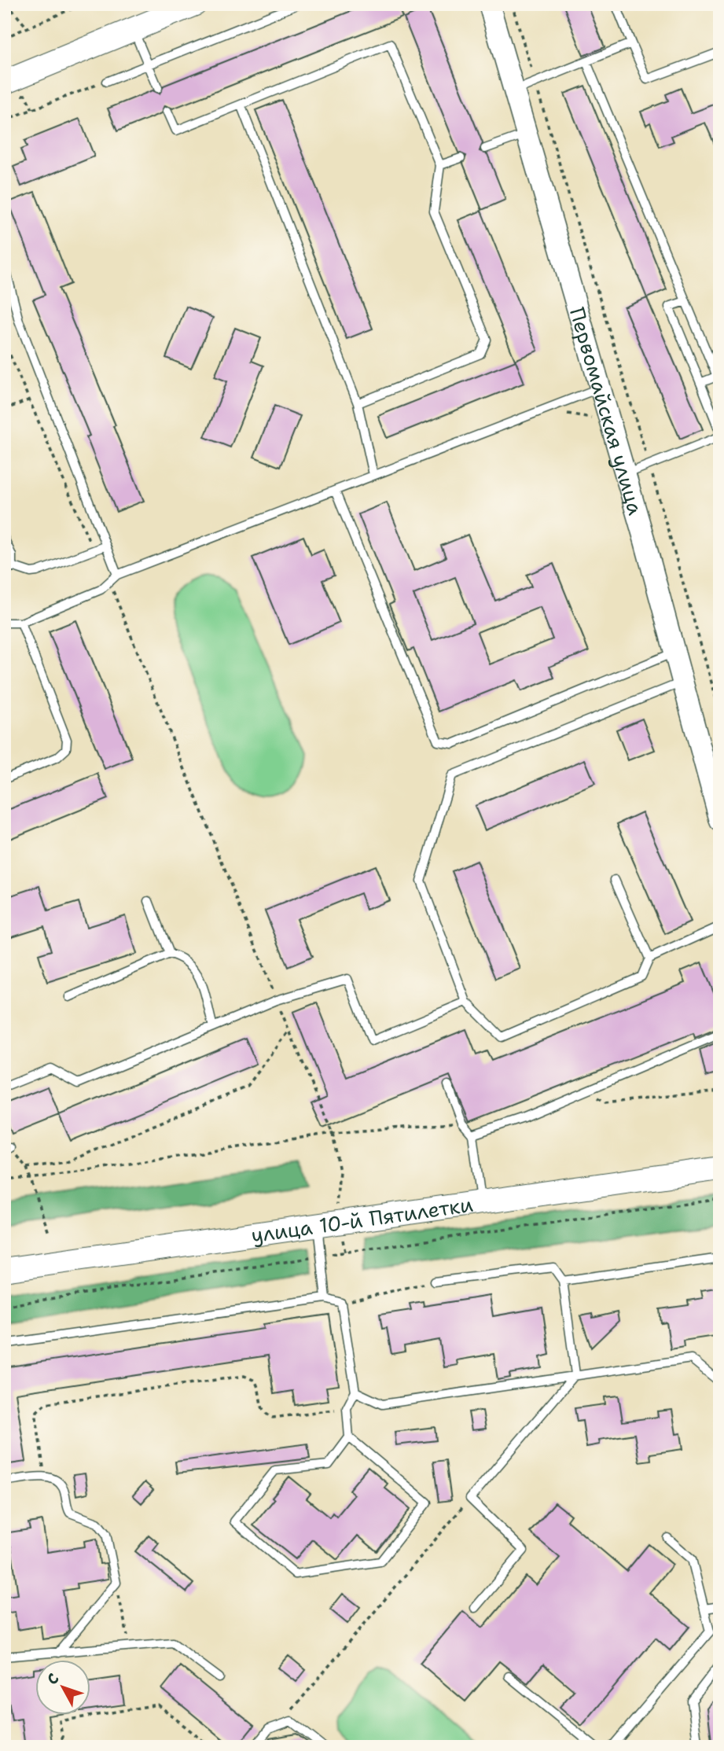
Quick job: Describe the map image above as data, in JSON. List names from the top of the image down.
{
  "streets": {
    "main road": ["улица 10-й Пятилетки"],
    "street": ["Первомайская улица"]
  },
  "north": "top left"
}
